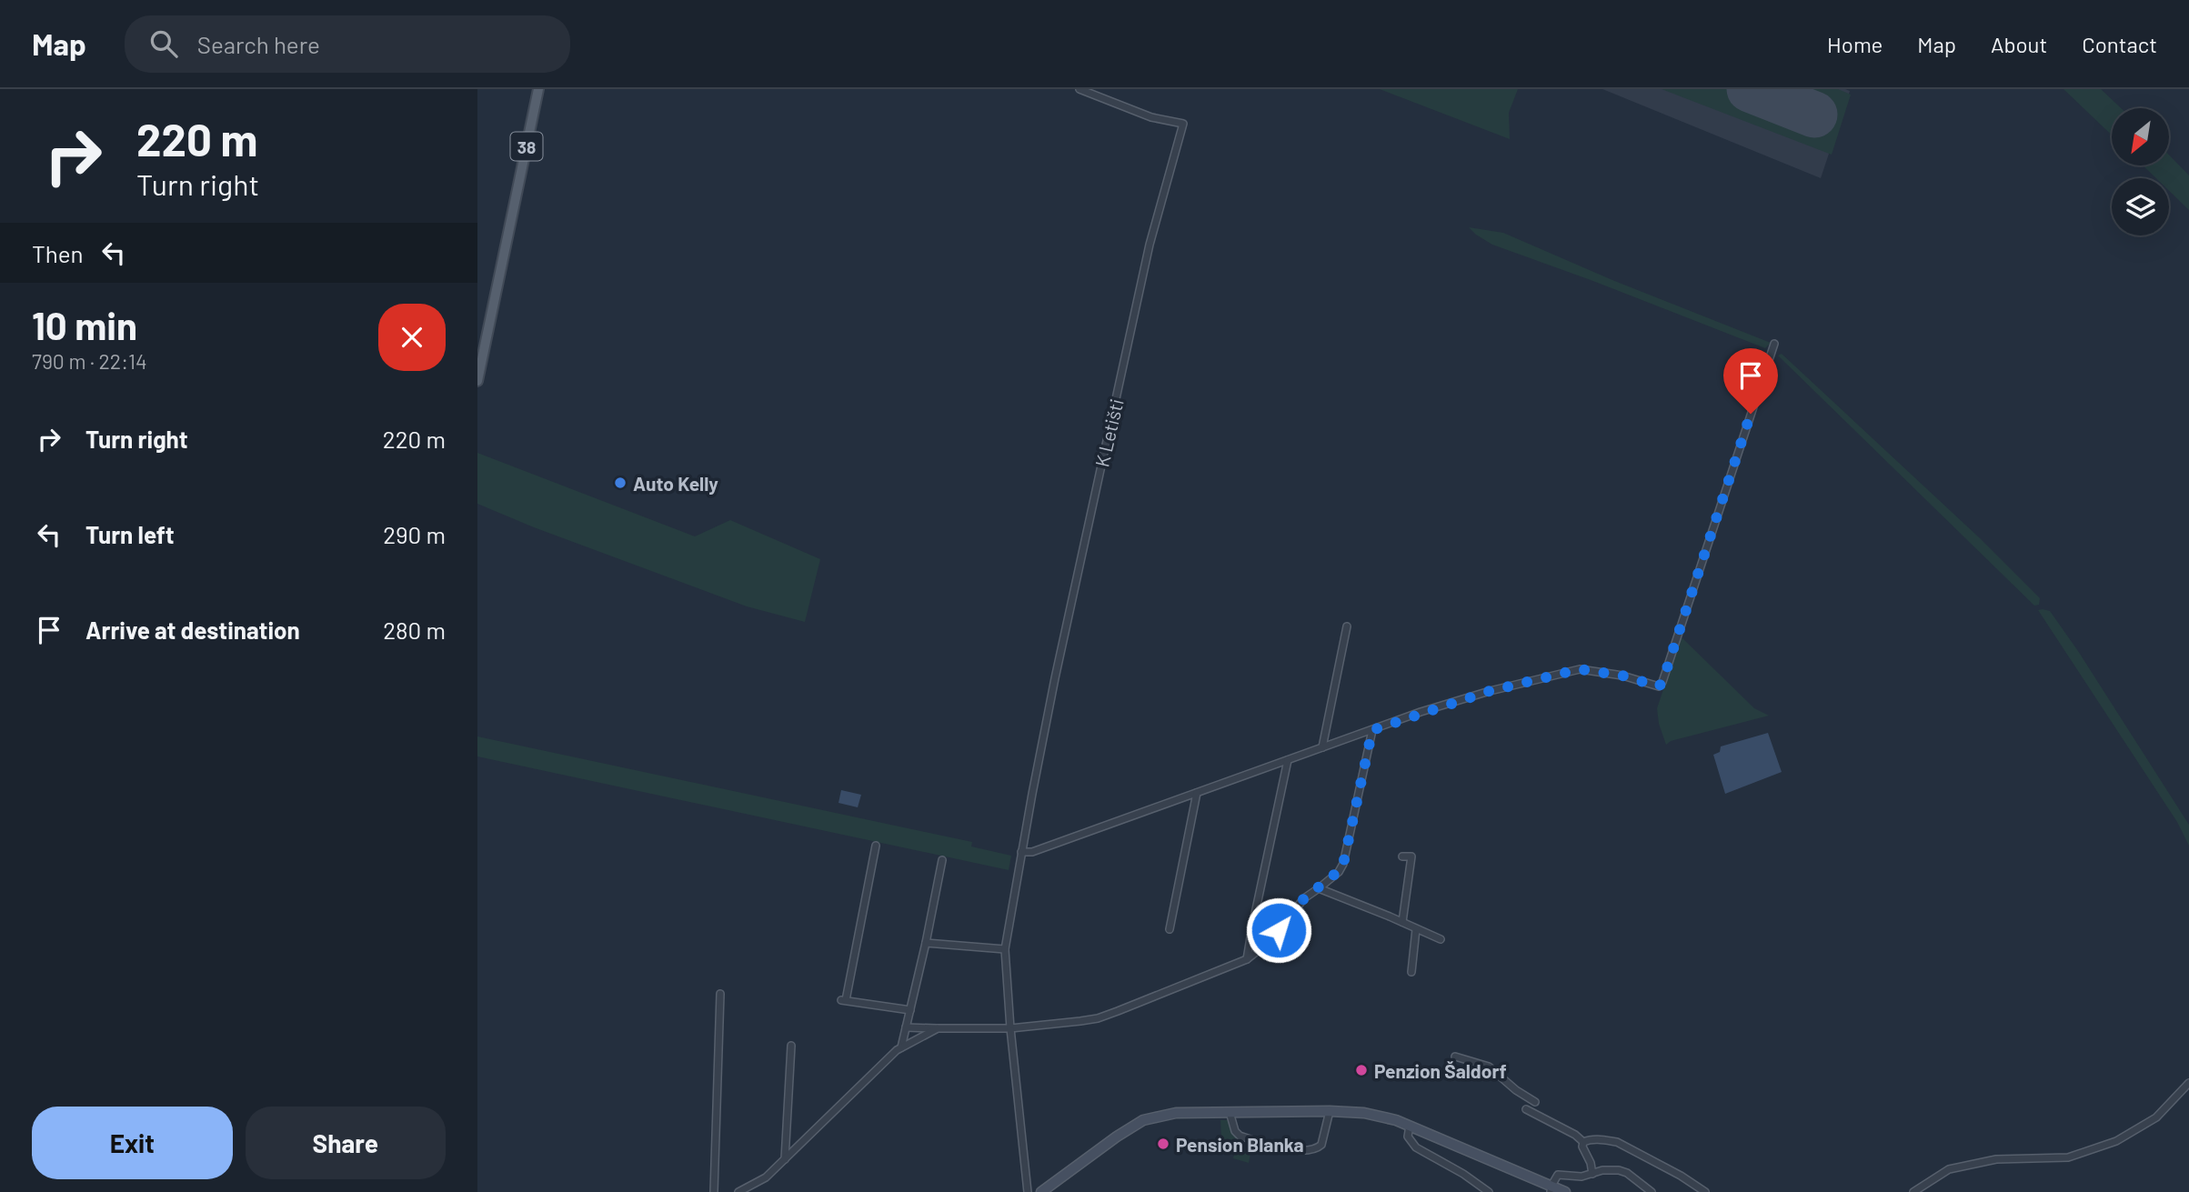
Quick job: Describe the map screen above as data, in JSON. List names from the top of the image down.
{
  "streets": {
    "main road": ["38"],
    "street": ["K Letišti"]
  },
  "places": ["Auto Kelly", "Penzion Šaldorf", "Pension Blanka"],
  "north": "bottom left",
  "page": {
    "header": "Map",
    "search": "Search here",
    "nav": [
      "Home",
      "Map",
      "About",
      "Contact"
    ],
    "turn": ["220 m", "Turn right"],
    "then": "Then",
    "heading": ["10 min", "790 m · 22:14"],
    "list": [
      {
        "name": "Turn right",
        "value": "220 m"
      },
      {
        "name": "Turn left",
        "value": "290 m"
      },
      {
        "name": "Arrive at destination",
        "value": "280 m"
      }
    ],
    "buttons": ["Exit", "Share"]
  }
}
